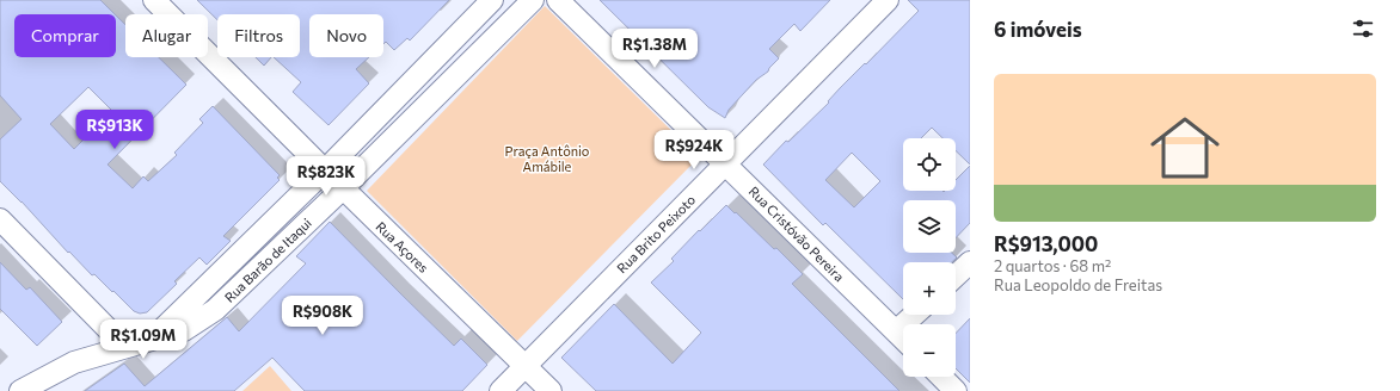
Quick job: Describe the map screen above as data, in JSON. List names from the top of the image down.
{
  "streets": {
    "street": [
      "Rua Brito Peixoto",
      "Rua Cristóvão Pereira",
      "Rua Açores",
      "Rua Barão de Itaqui"
    ]
  },
  "crossings": [
    ["Rua Brito Peixoto", "Rua Cristóvão Pereira"],
    ["Rua Brito Peixoto", "Rua Açores"],
    ["Rua Açores", "Rua Barão de Itaqui"]
  ],
  "parks": ["Praça Antônio Amábile"],
  "page": {
    "heading": "6 imóveis",
    "chip": [
      "Comprar",
      "Alugar",
      "Filtros",
      "Novo"
    ],
    "price": [
      "R$1.38M",
      "R$913K",
      "R$924K",
      "R$823K",
      "R$908K",
      "R$1.09M"
    ],
    "list": [
      {
        "name": "R$913,000",
        "note": "2 quartos · 68 m² · Rua Leopoldo de Freitas"
      }
    ],
    "map_buttons": ["+", "−"]
  }
}
